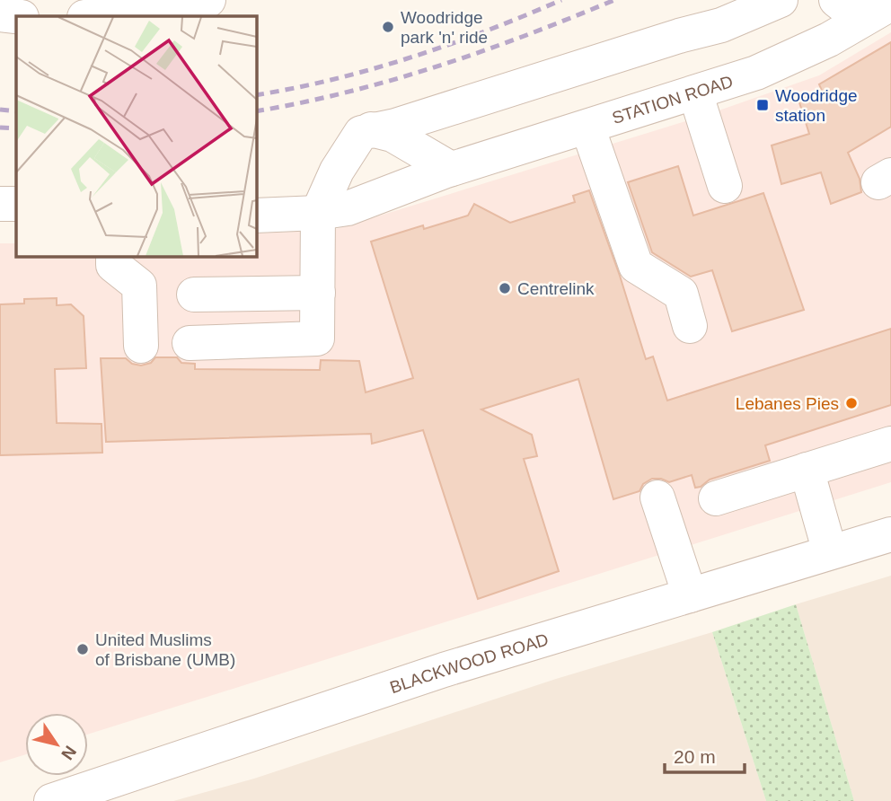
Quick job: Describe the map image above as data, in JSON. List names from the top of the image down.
{
  "streets": {
    "street": ["STATION ROAD", "BLACKWOOD ROAD"]
  },
  "places": {
    "other": [
      "Woodridge park 'n' ride",
      "Centrelink",
      "Lebanes Pies",
      "United Muslims of Brisbane (UMB)"
    ],
    "transit": ["Woodridge station"]
  },
  "scale_bar": "20 m",
  "north": "bottom right"
}
